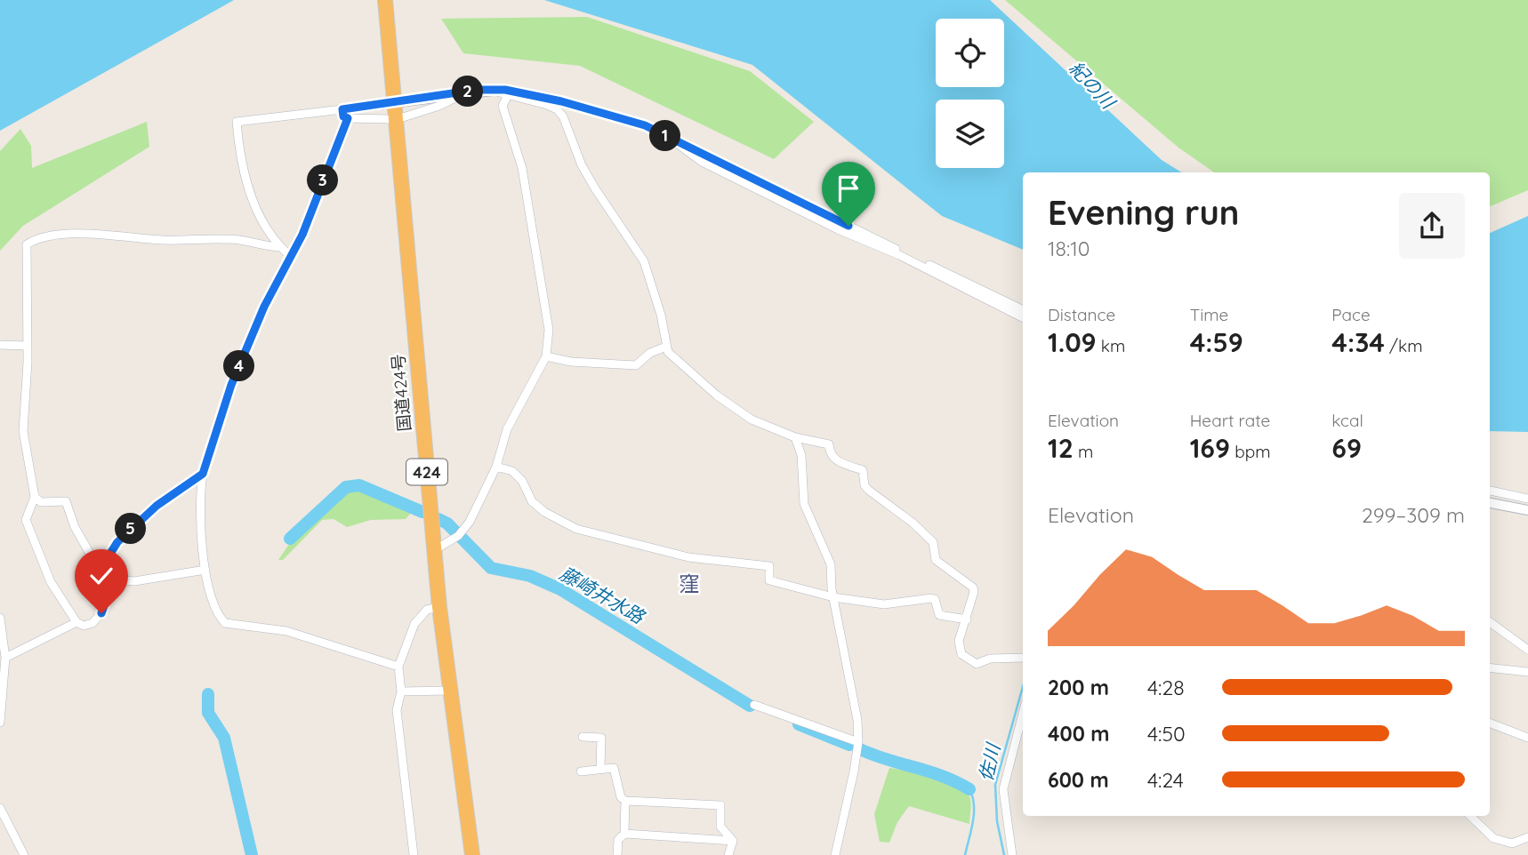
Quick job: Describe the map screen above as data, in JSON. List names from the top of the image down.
{
  "streets": {
    "highway": ["国道424号", "424"]
  },
  "districts": ["窪"],
  "water": ["紀の川", "藤崎井水路", "佐川"],
  "page": {
    "pins": [
      "2",
      "1",
      "3",
      "4",
      "5"
    ],
    "heading": ["Evening run", "18:10"],
    "stats": [
      ["Distance", "1.09 km"],
      ["Time", "4:59"],
      ["Pace", "4:34 /km"],
      ["Elevation", "12 m"],
      ["Heart rate", "169 bpm"],
      ["kcal", "69"]
    ],
    "chart": ["Elevation", "299–309 m"],
    "list": [
      {
        "name": "200 m",
        "note": "4:28"
      },
      {
        "name": "400 m",
        "note": "4:50"
      },
      {
        "name": "600 m",
        "note": "4:24"
      }
    ]
  }
}
